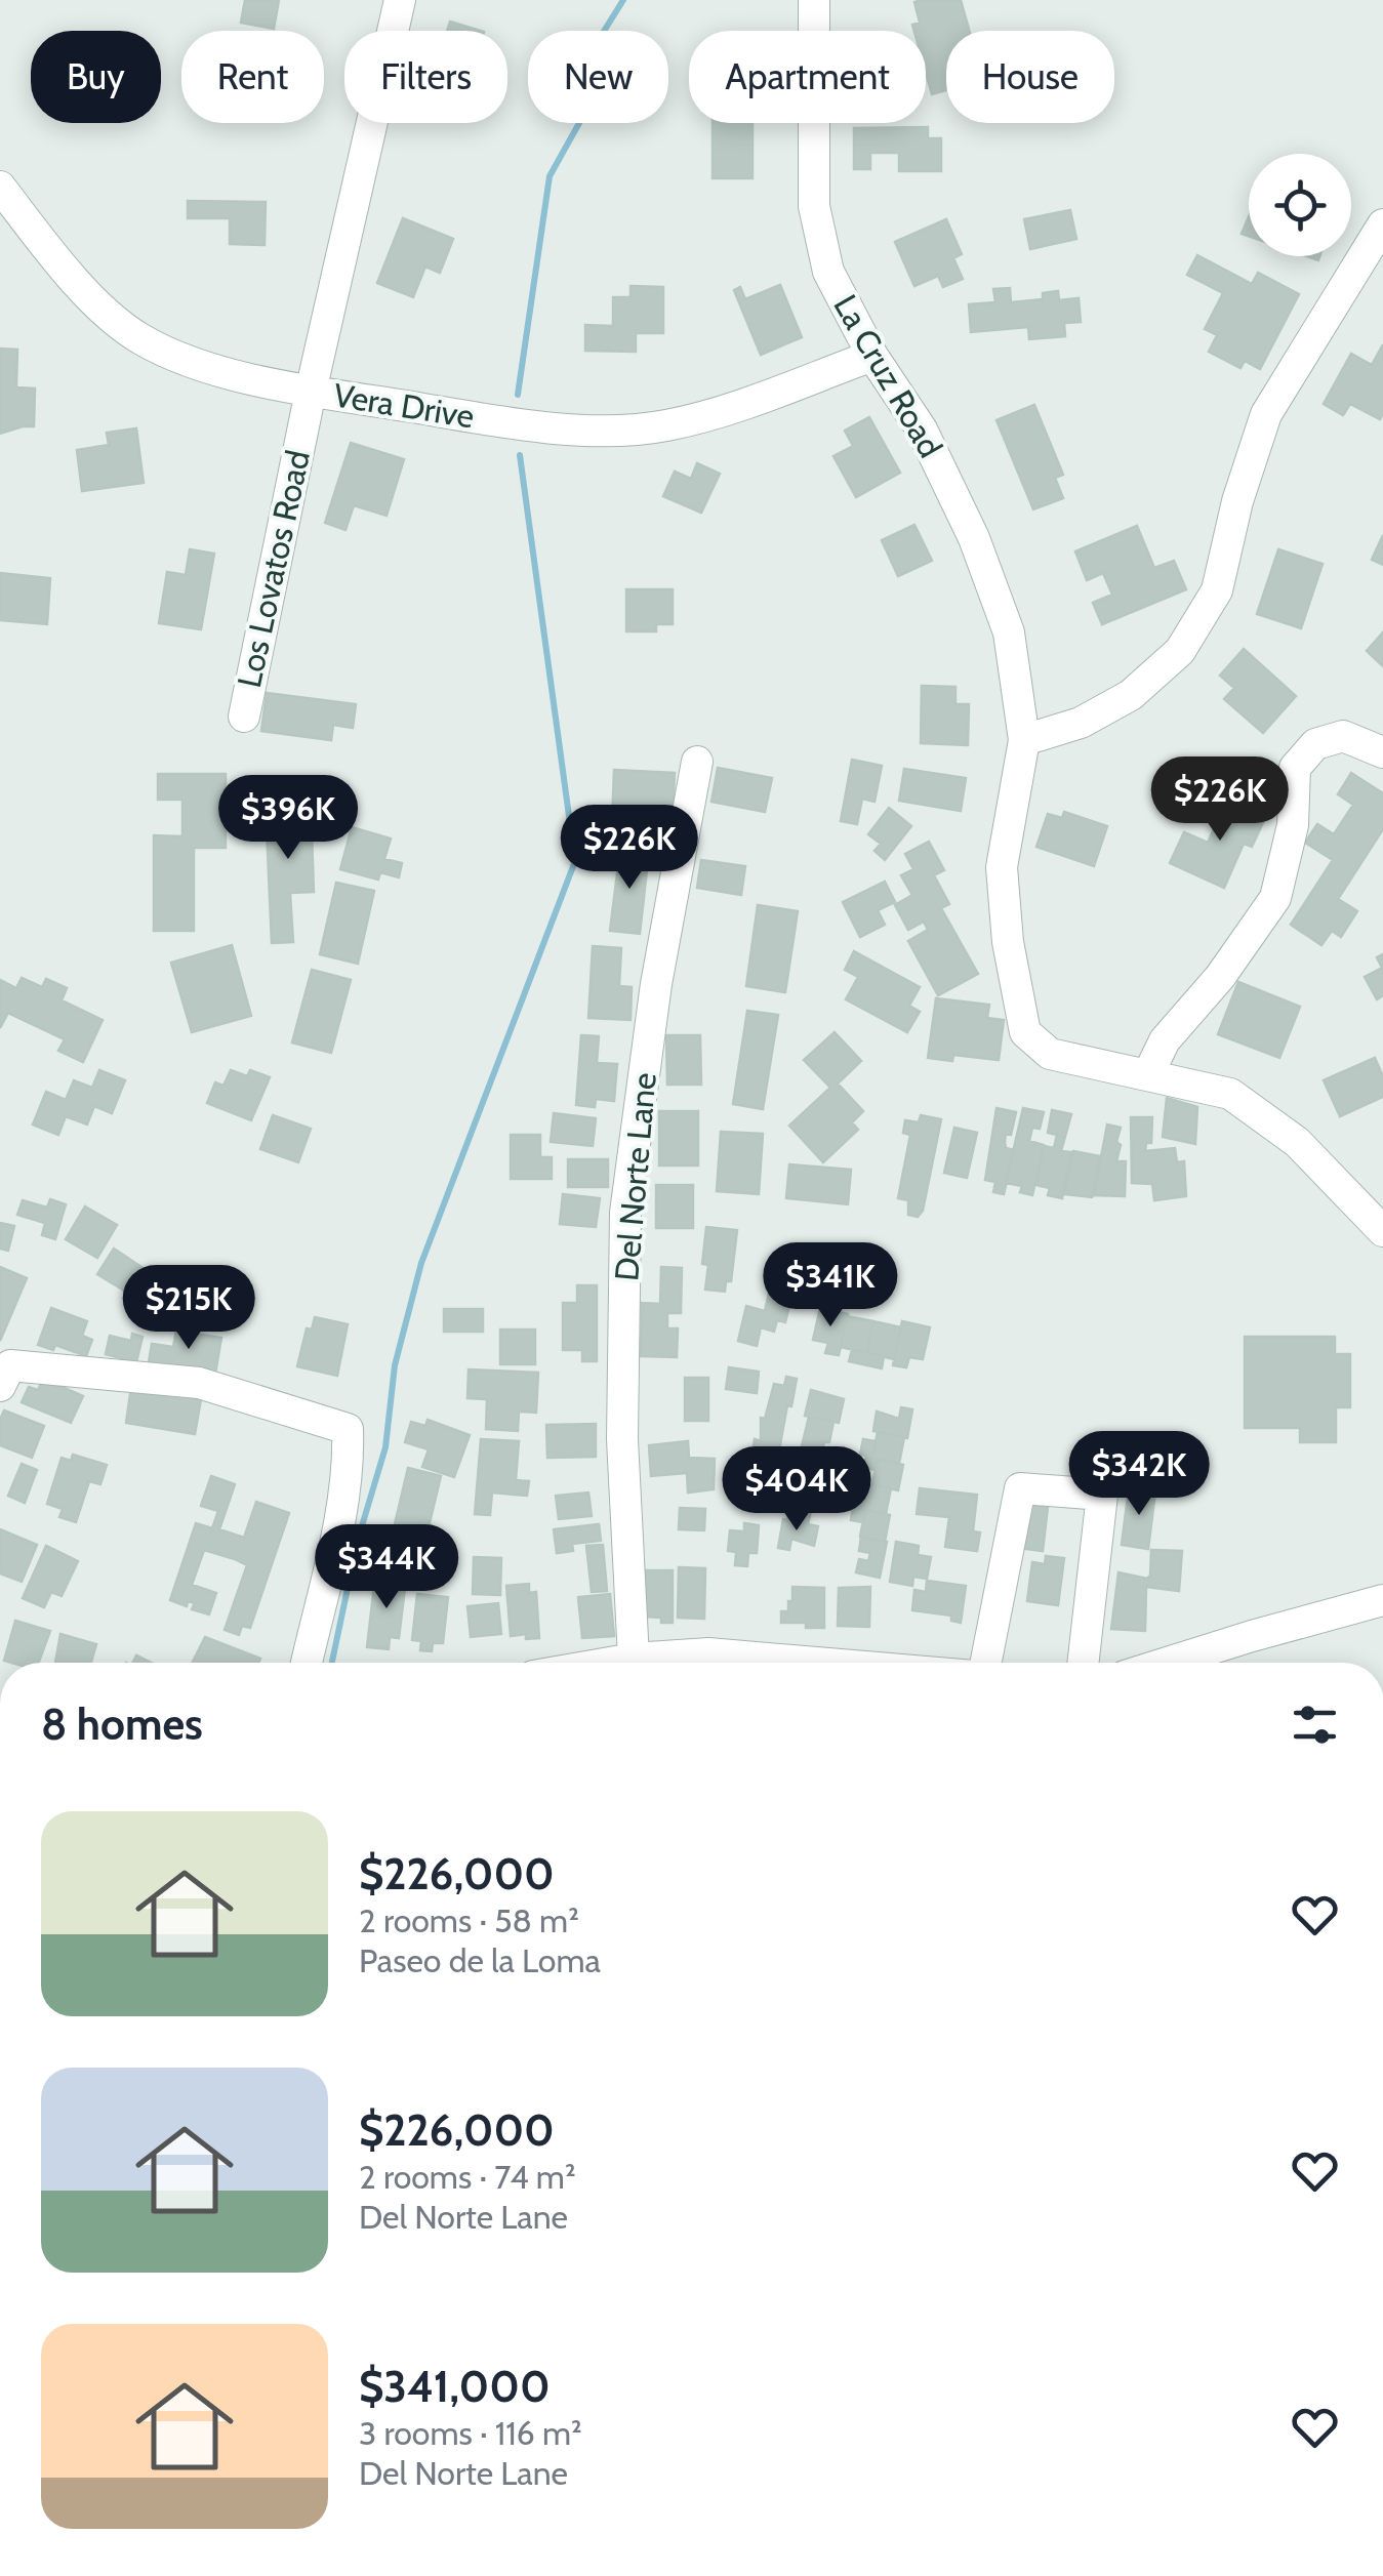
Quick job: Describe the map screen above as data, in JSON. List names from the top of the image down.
{
  "streets": {
    "street": [
      "La Cruz Road",
      "Vera Drive",
      "Los Lovatos Road",
      "Del Norte Lane"
    ]
  },
  "crossings": [
    ["La Cruz Road", "Vera Drive"],
    ["Vera Drive", "Los Lovatos Road"]
  ],
  "page": {
    "chip": [
      "Buy",
      "Rent",
      "Filters",
      "New",
      "Apartment",
      "House"
    ],
    "price": [
      "$226K",
      "$396K",
      "$226K",
      "$341K",
      "$215K",
      "$342K",
      "$404K",
      "$344K"
    ],
    "heading": "8 homes",
    "list": [
      {
        "name": "$226,000",
        "note": "2 rooms · 58 m² · Paseo de la Loma"
      },
      {
        "name": "$226,000",
        "note": "2 rooms · 74 m² · Del Norte Lane"
      },
      {
        "name": "$341,000",
        "note": "3 rooms · 116 m² · Del Norte Lane"
      }
    ]
  }
}
